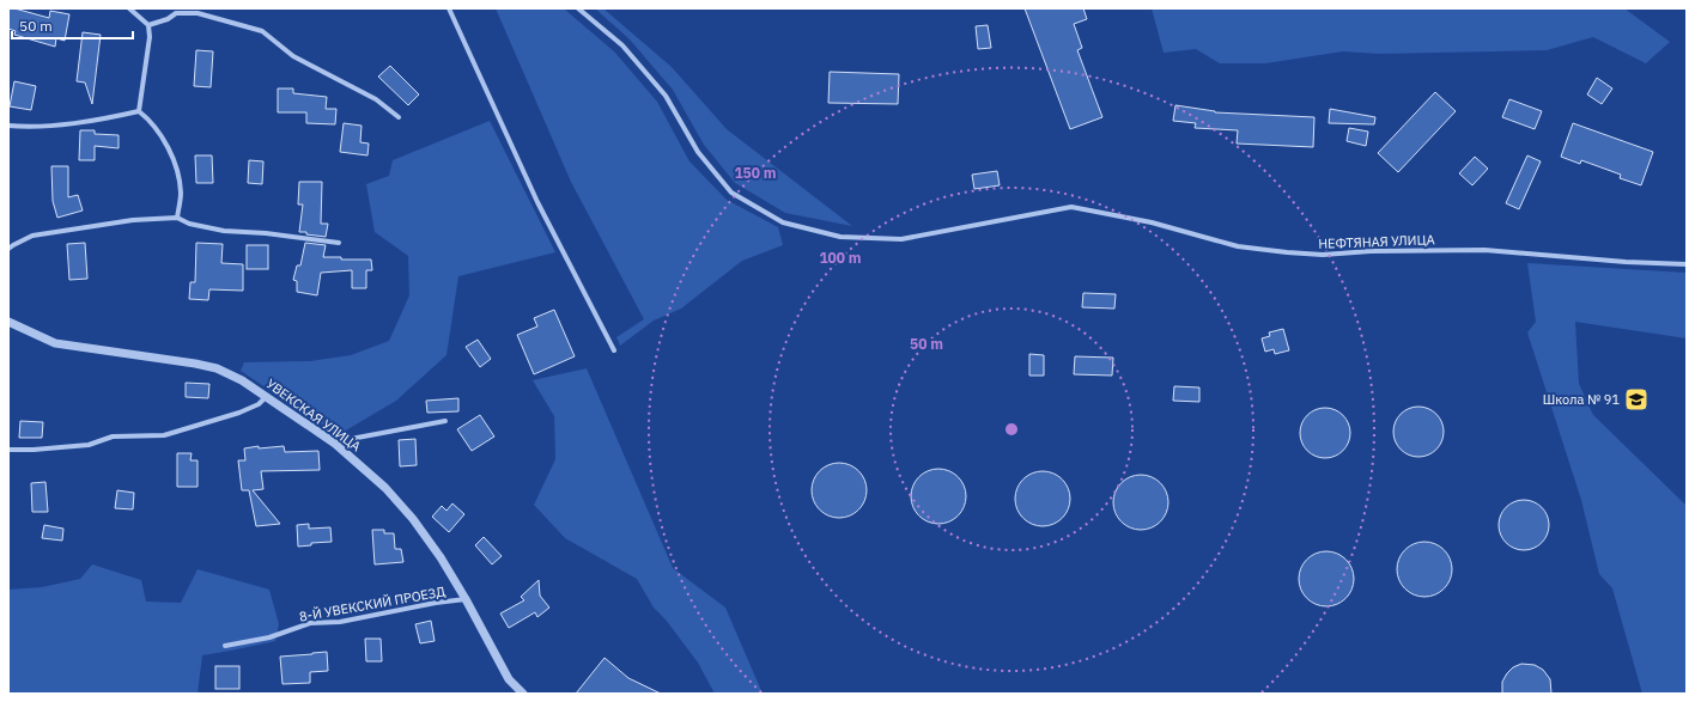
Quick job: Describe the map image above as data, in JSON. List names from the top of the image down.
{
  "streets": {
    "street": ["НЕФТЯНАЯ УЛИЦА", "УВЕКСКАЯ УЛИЦА", "8-Й УВЕКСКИЙ ПРОЕЗД"]
  },
  "crossings": [
    ["УВЕКСКАЯ УЛИЦА", "8-Й УВЕКСКИЙ ПРОЕЗД"]
  ],
  "places": {
    "school or university": ["Школа № 91"]
  },
  "scale_bar": "50 m",
  "rings": ["150 m", "100 m", "50 m"]
}
